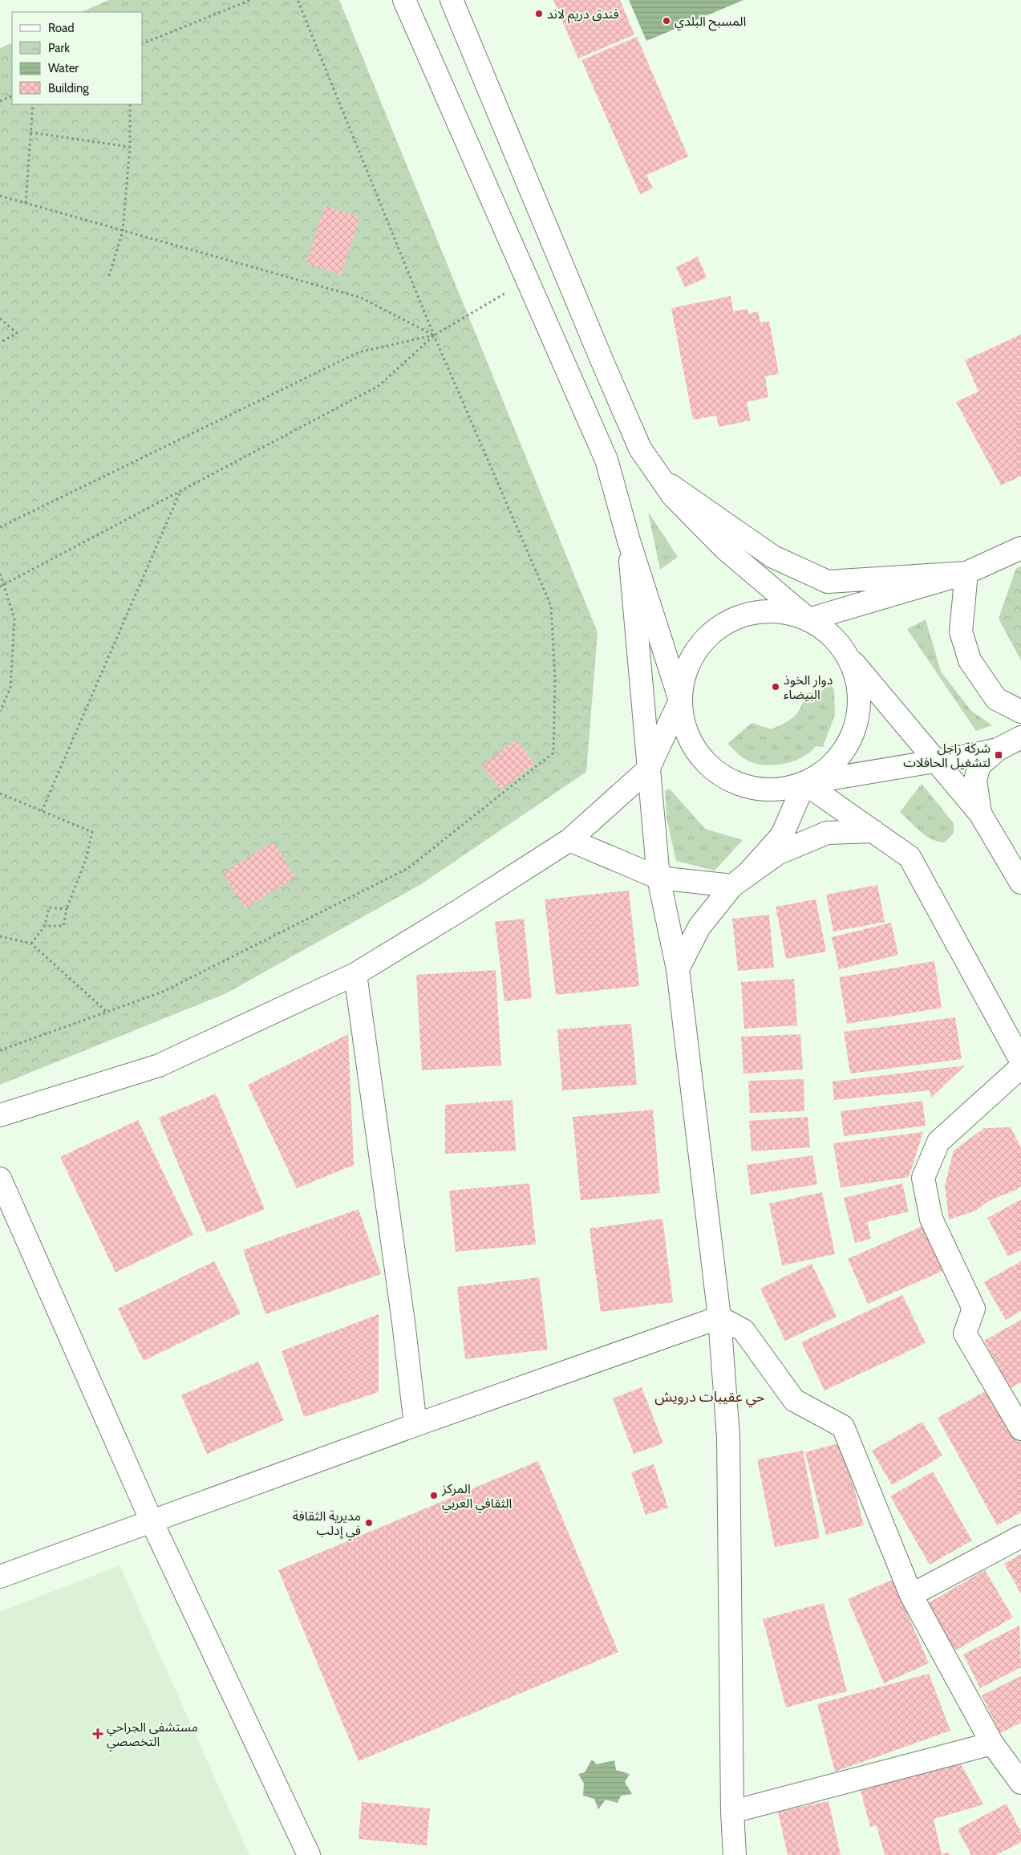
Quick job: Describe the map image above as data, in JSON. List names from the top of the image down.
{
  "districts": ["حي عقيبات درويش"],
  "places": {
    "other": [
      "فندق دريم لاند",
      "المسبح البلدي",
      "دوار الخوذ البيضاء",
      "المركز الثقافي العربي",
      "مديرية الثقافة في إدلب"
    ],
    "transit": ["شركة زاجل لتشغيل الحافلات"],
    "health": ["مستشفى الجراحي التخصصي"]
  },
  "legend": [
    "Road",
    "Park",
    "Water",
    "Building"
  ]
}
